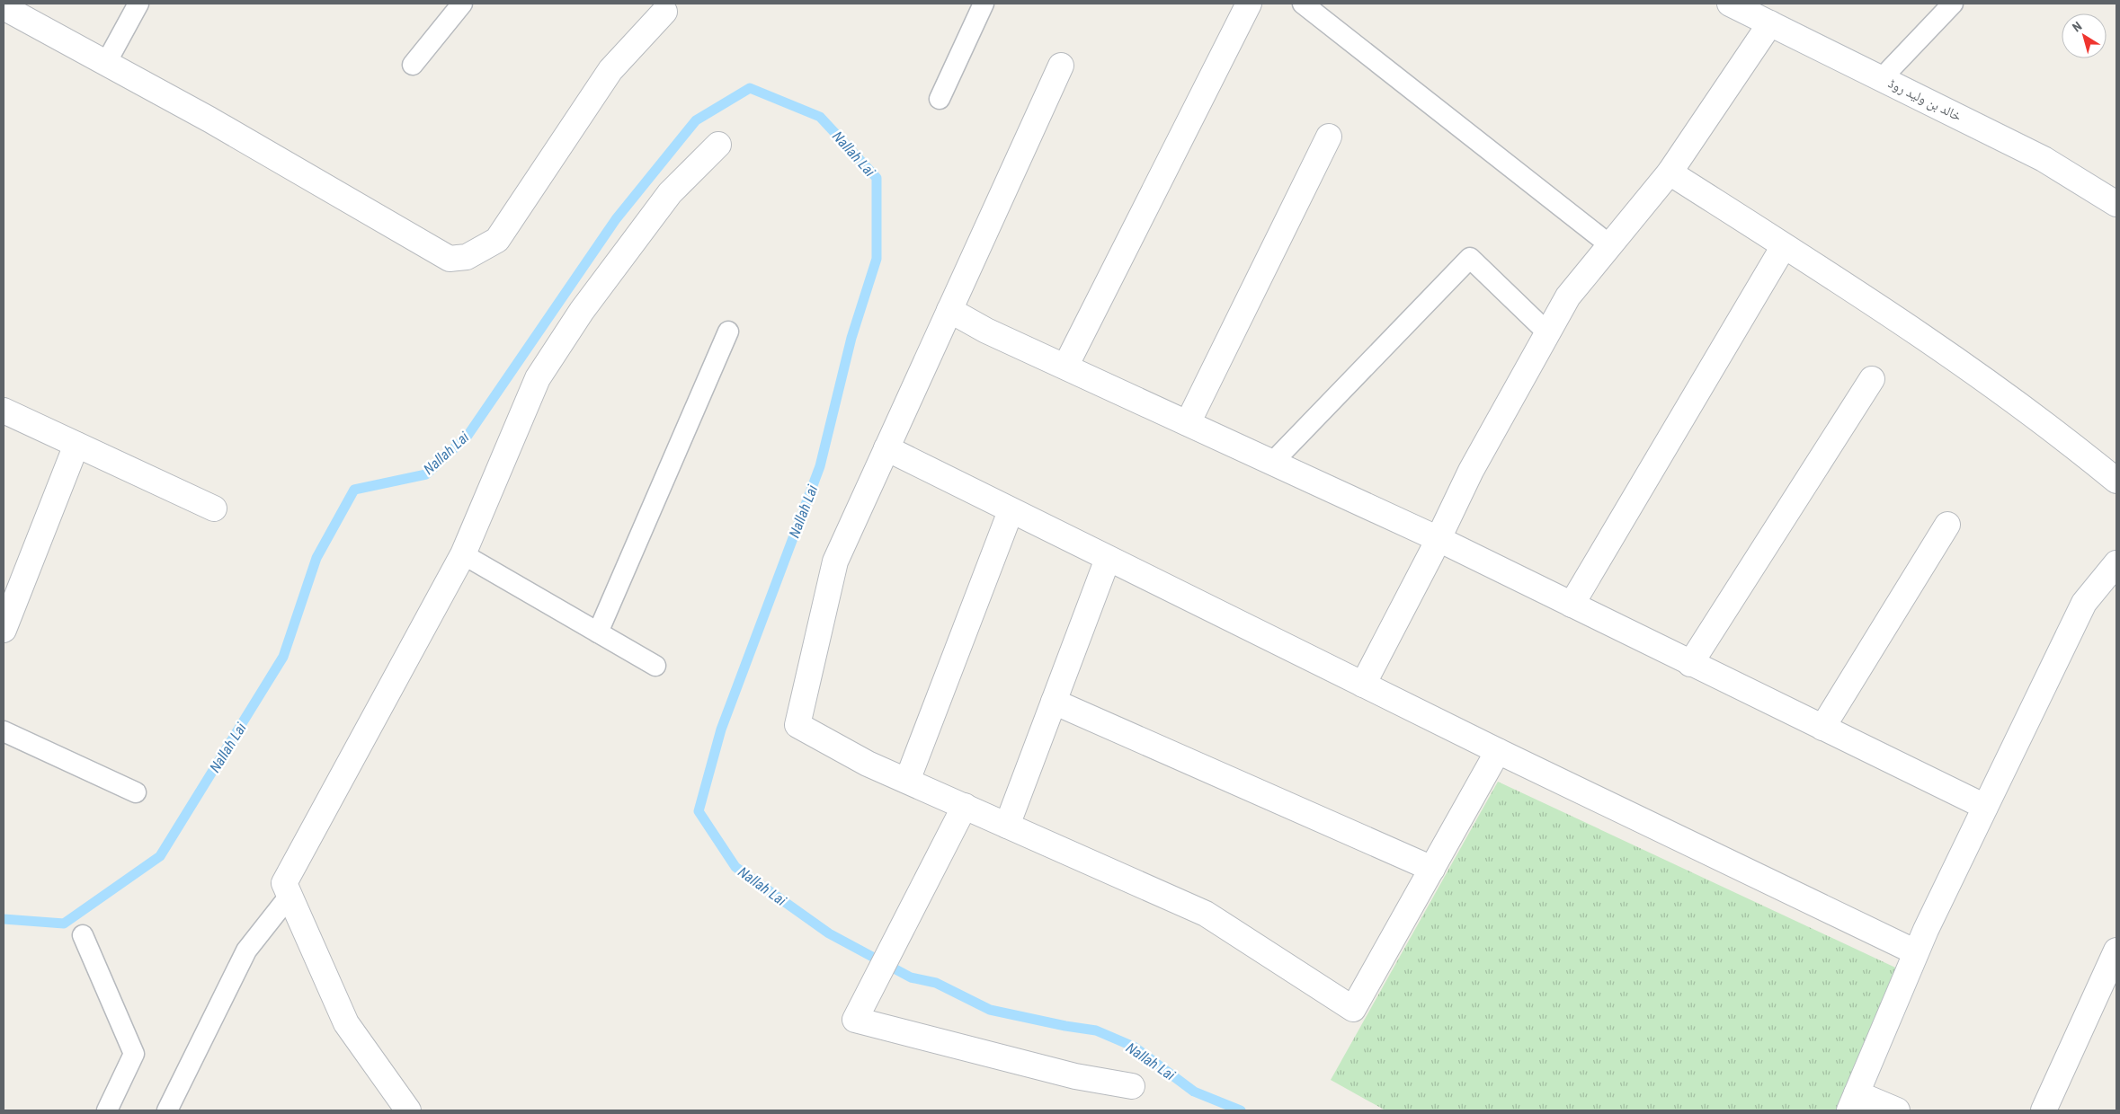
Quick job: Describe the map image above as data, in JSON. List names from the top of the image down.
{
  "streets": {
    "street": ["خالد بن ولید روڈ"]
  },
  "water": ["Nallah Lai"],
  "north": "top left"
}
